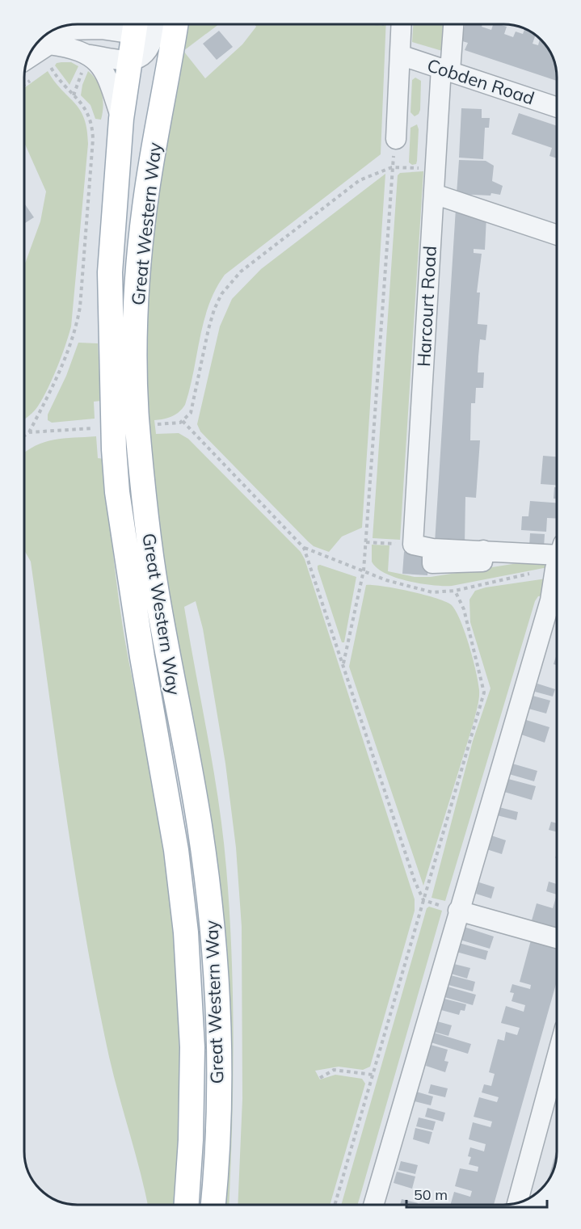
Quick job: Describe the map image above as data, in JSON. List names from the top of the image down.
{
  "streets": {
    "main road": ["Great Western Way"],
    "street": ["Cobden Road", "Harcourt Road"]
  },
  "crossings": [
    ["Cobden Road", "Harcourt Road"]
  ],
  "scale_bar": "50 m"
}
